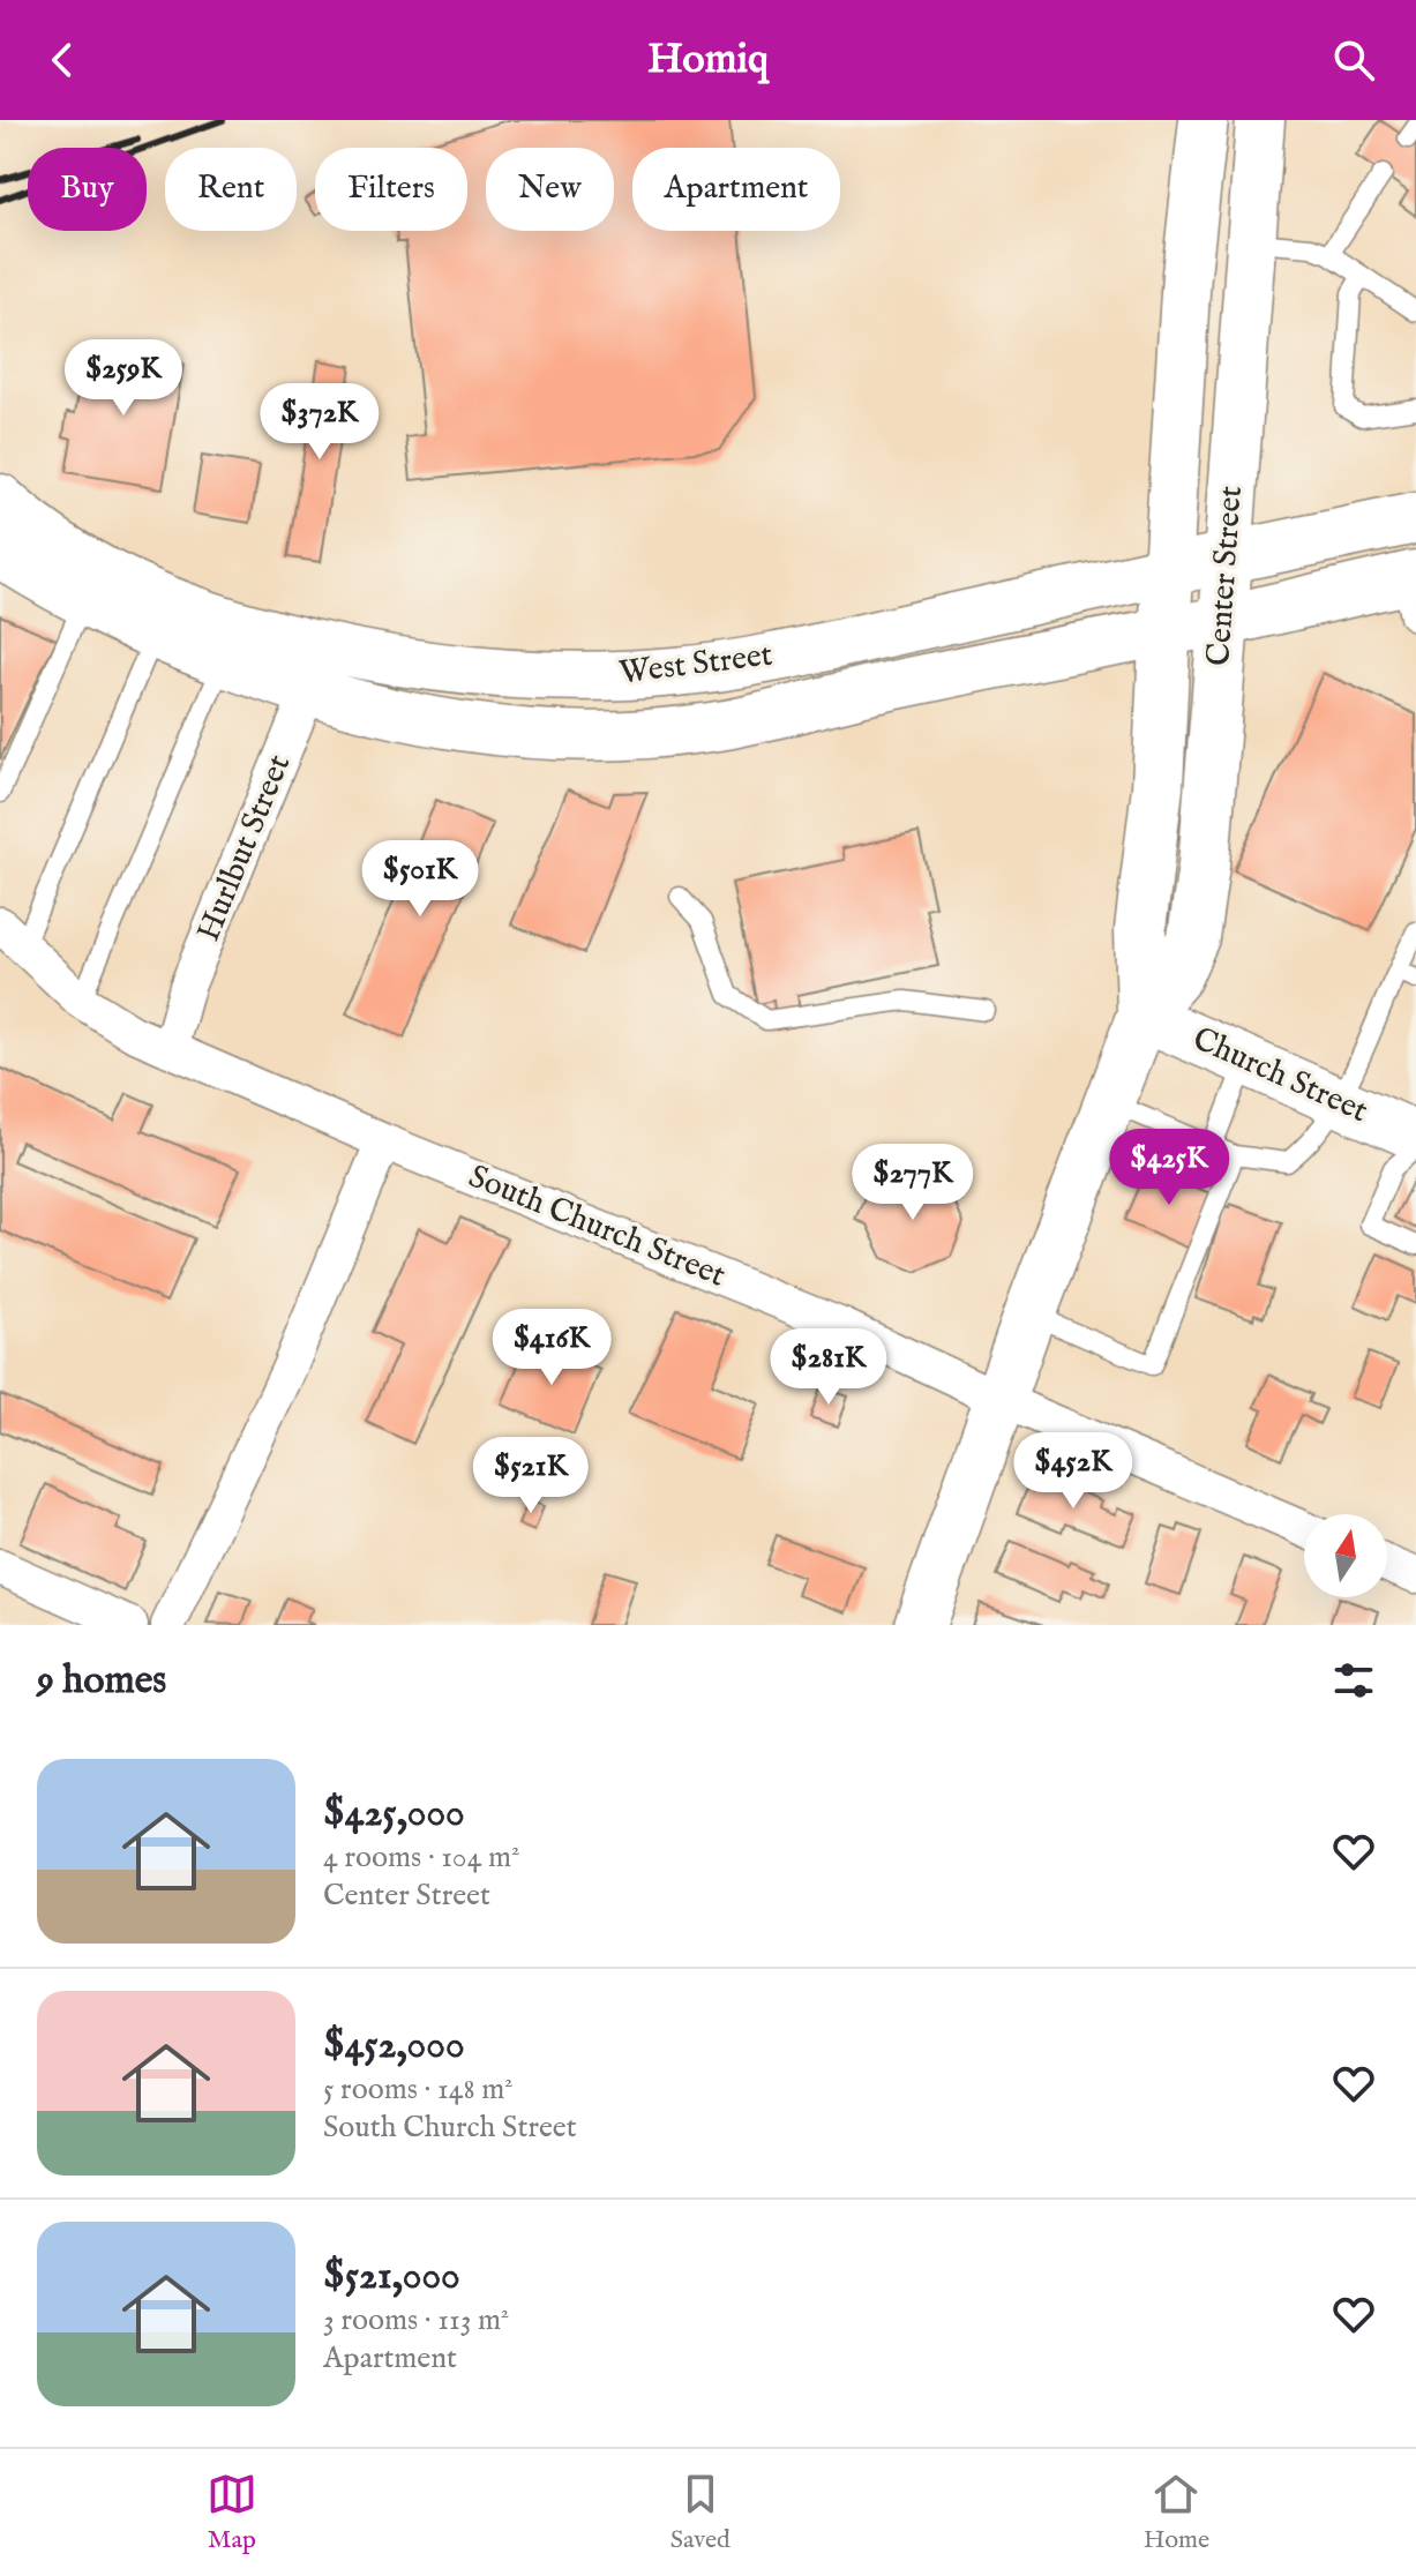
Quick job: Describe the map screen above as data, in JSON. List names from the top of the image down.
{
  "streets": {
    "highway": ["Center Street", "West Street"],
    "street": ["Hurlbut Street", "Church Street", "South Church Street"]
  },
  "crossings": [
    ["Center Street", "West Street"],
    ["Center Street", "Church Street"],
    ["Center Street", "South Church Street"],
    ["West Street", "Hurlbut Street"],
    ["Hurlbut Street", "South Church Street"]
  ],
  "north": "top",
  "page": {
    "header": "Homiq",
    "chip": [
      "Buy",
      "Rent",
      "Filters",
      "New",
      "Apartment"
    ],
    "price": [
      "$259K",
      "$372K",
      "$501K",
      "$425K",
      "$277K",
      "$416K",
      "$281K",
      "$452K",
      "$521K"
    ],
    "heading": "9 homes",
    "list": [
      {
        "name": "$425,000",
        "note": "4 rooms · 104 m² · Center Street"
      },
      {
        "name": "$452,000",
        "note": "5 rooms · 148 m² · South Church Street"
      },
      {
        "name": "$521,000",
        "note": "3 rooms · 113 m² · Apartment"
      }
    ],
    "tabs": ["Map", "Saved", "Home"]
  }
}
